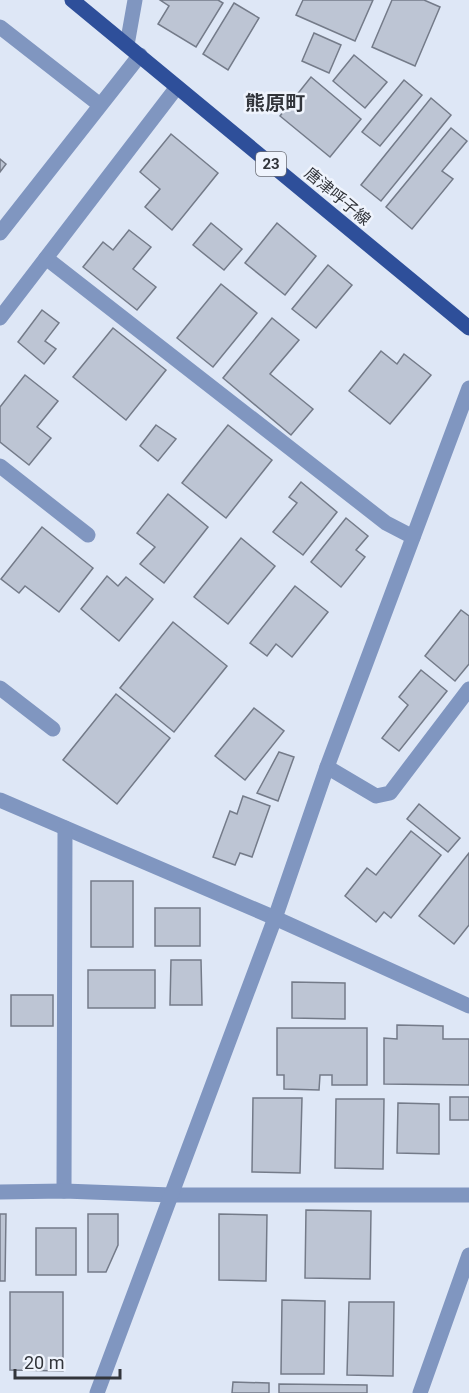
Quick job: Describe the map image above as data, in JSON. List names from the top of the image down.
{
  "streets": {
    "main road": ["23", "唐津呼子線"]
  },
  "districts": ["熊原町"],
  "scale_bar": "20 m"
}
